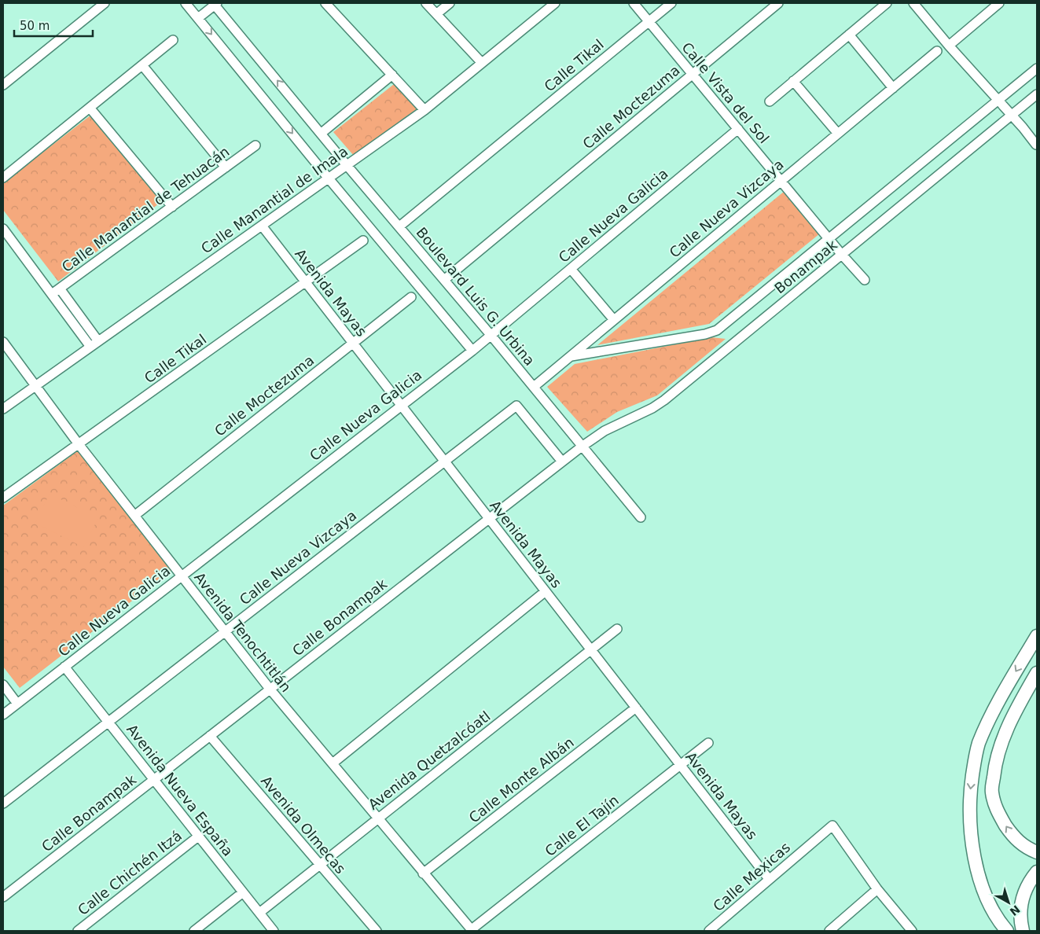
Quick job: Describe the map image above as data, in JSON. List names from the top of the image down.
{
  "streets": {
    "street": [
      "Calle Tikal",
      "Calle Vista del Sol",
      "Calle Moctezuma",
      "Calle Manantial de Imala",
      "Calle Nueva Vizcaya",
      "Calle Manantial de Tehuacán",
      "Calle Nueva Galicia",
      "Bonampak",
      "Avenida Mayas",
      "Boulevard Luis G. Urbina",
      "Calle Bonampak",
      "Avenida Tenochtitlán",
      "Avenida Quetzalcóatl",
      "Calle Monte Albán",
      "Avenida Nueva España",
      "Avenida Olmecas",
      "Calle El Tajín",
      "Calle Chichén Itzá",
      "Calle Mexicas"
    ]
  },
  "crossings": [
    ["Calle Tikal", "Calle Vista del Sol"],
    ["Calle Tikal", "Avenida Mayas"],
    ["Calle Tikal", "Boulevard Luis G. Urbina"],
    ["Calle Tikal", "Avenida Tenochtitlán"],
    ["Calle Vista del Sol", "Calle Moctezuma"],
    ["Calle Vista del Sol", "Calle Nueva Vizcaya"],
    ["Calle Vista del Sol", "Calle Nueva Galicia"],
    ["Calle Vista del Sol", "Bonampak"],
    ["Calle Moctezuma", "Avenida Mayas"],
    ["Calle Moctezuma", "Boulevard Luis G. Urbina"],
    ["Calle Moctezuma", "Avenida Tenochtitlán"],
    ["Calle Manantial de Imala", "Avenida Mayas"],
    ["Calle Manantial de Imala", "Boulevard Luis G. Urbina"],
    ["Calle Manantial de Imala", "Avenida Tenochtitlán"],
    ["Calle Nueva Vizcaya", "Bonampak"],
    ["Calle Nueva Vizcaya", "Avenida Mayas"],
    ["Calle Nueva Vizcaya", "Boulevard Luis G. Urbina"],
    ["Calle Nueva Vizcaya", "Calle Bonampak"],
    ["Calle Nueva Vizcaya", "Avenida Tenochtitlán"],
    ["Calle Nueva Vizcaya", "Avenida Nueva España"],
    ["Calle Nueva Galicia", "Avenida Mayas"],
    ["Calle Nueva Galicia", "Boulevard Luis G. Urbina"],
    ["Calle Nueva Galicia", "Avenida Tenochtitlán"],
    ["Calle Nueva Galicia", "Avenida Nueva España"],
    ["Bonampak", "Boulevard Luis G. Urbina"],
    ["Bonampak", "Calle Bonampak"],
    ["Avenida Mayas", "Calle Bonampak"],
    ["Avenida Mayas", "Avenida Quetzalcóatl"],
    ["Avenida Mayas", "Calle Monte Albán"],
    ["Avenida Mayas", "Calle El Tajín"],
    ["Avenida Mayas", "Calle Mexicas"],
    ["Boulevard Luis G. Urbina", "Calle Bonampak"],
    ["Calle Bonampak", "Avenida Tenochtitlán"],
    ["Calle Bonampak", "Avenida Nueva España"],
    ["Calle Bonampak", "Avenida Olmecas"],
    ["Avenida Tenochtitlán", "Avenida Quetzalcóatl"],
    ["Avenida Tenochtitlán", "Calle Monte Albán"],
    ["Avenida Tenochtitlán", "Calle El Tajín"],
    ["Avenida Quetzalcóatl", "Avenida Nueva España"],
    ["Avenida Quetzalcóatl", "Avenida Olmecas"],
    ["Avenida Nueva España", "Calle Chichén Itzá"]
  ],
  "scale_bar": "50 m",
  "north": "bottom right"
}
